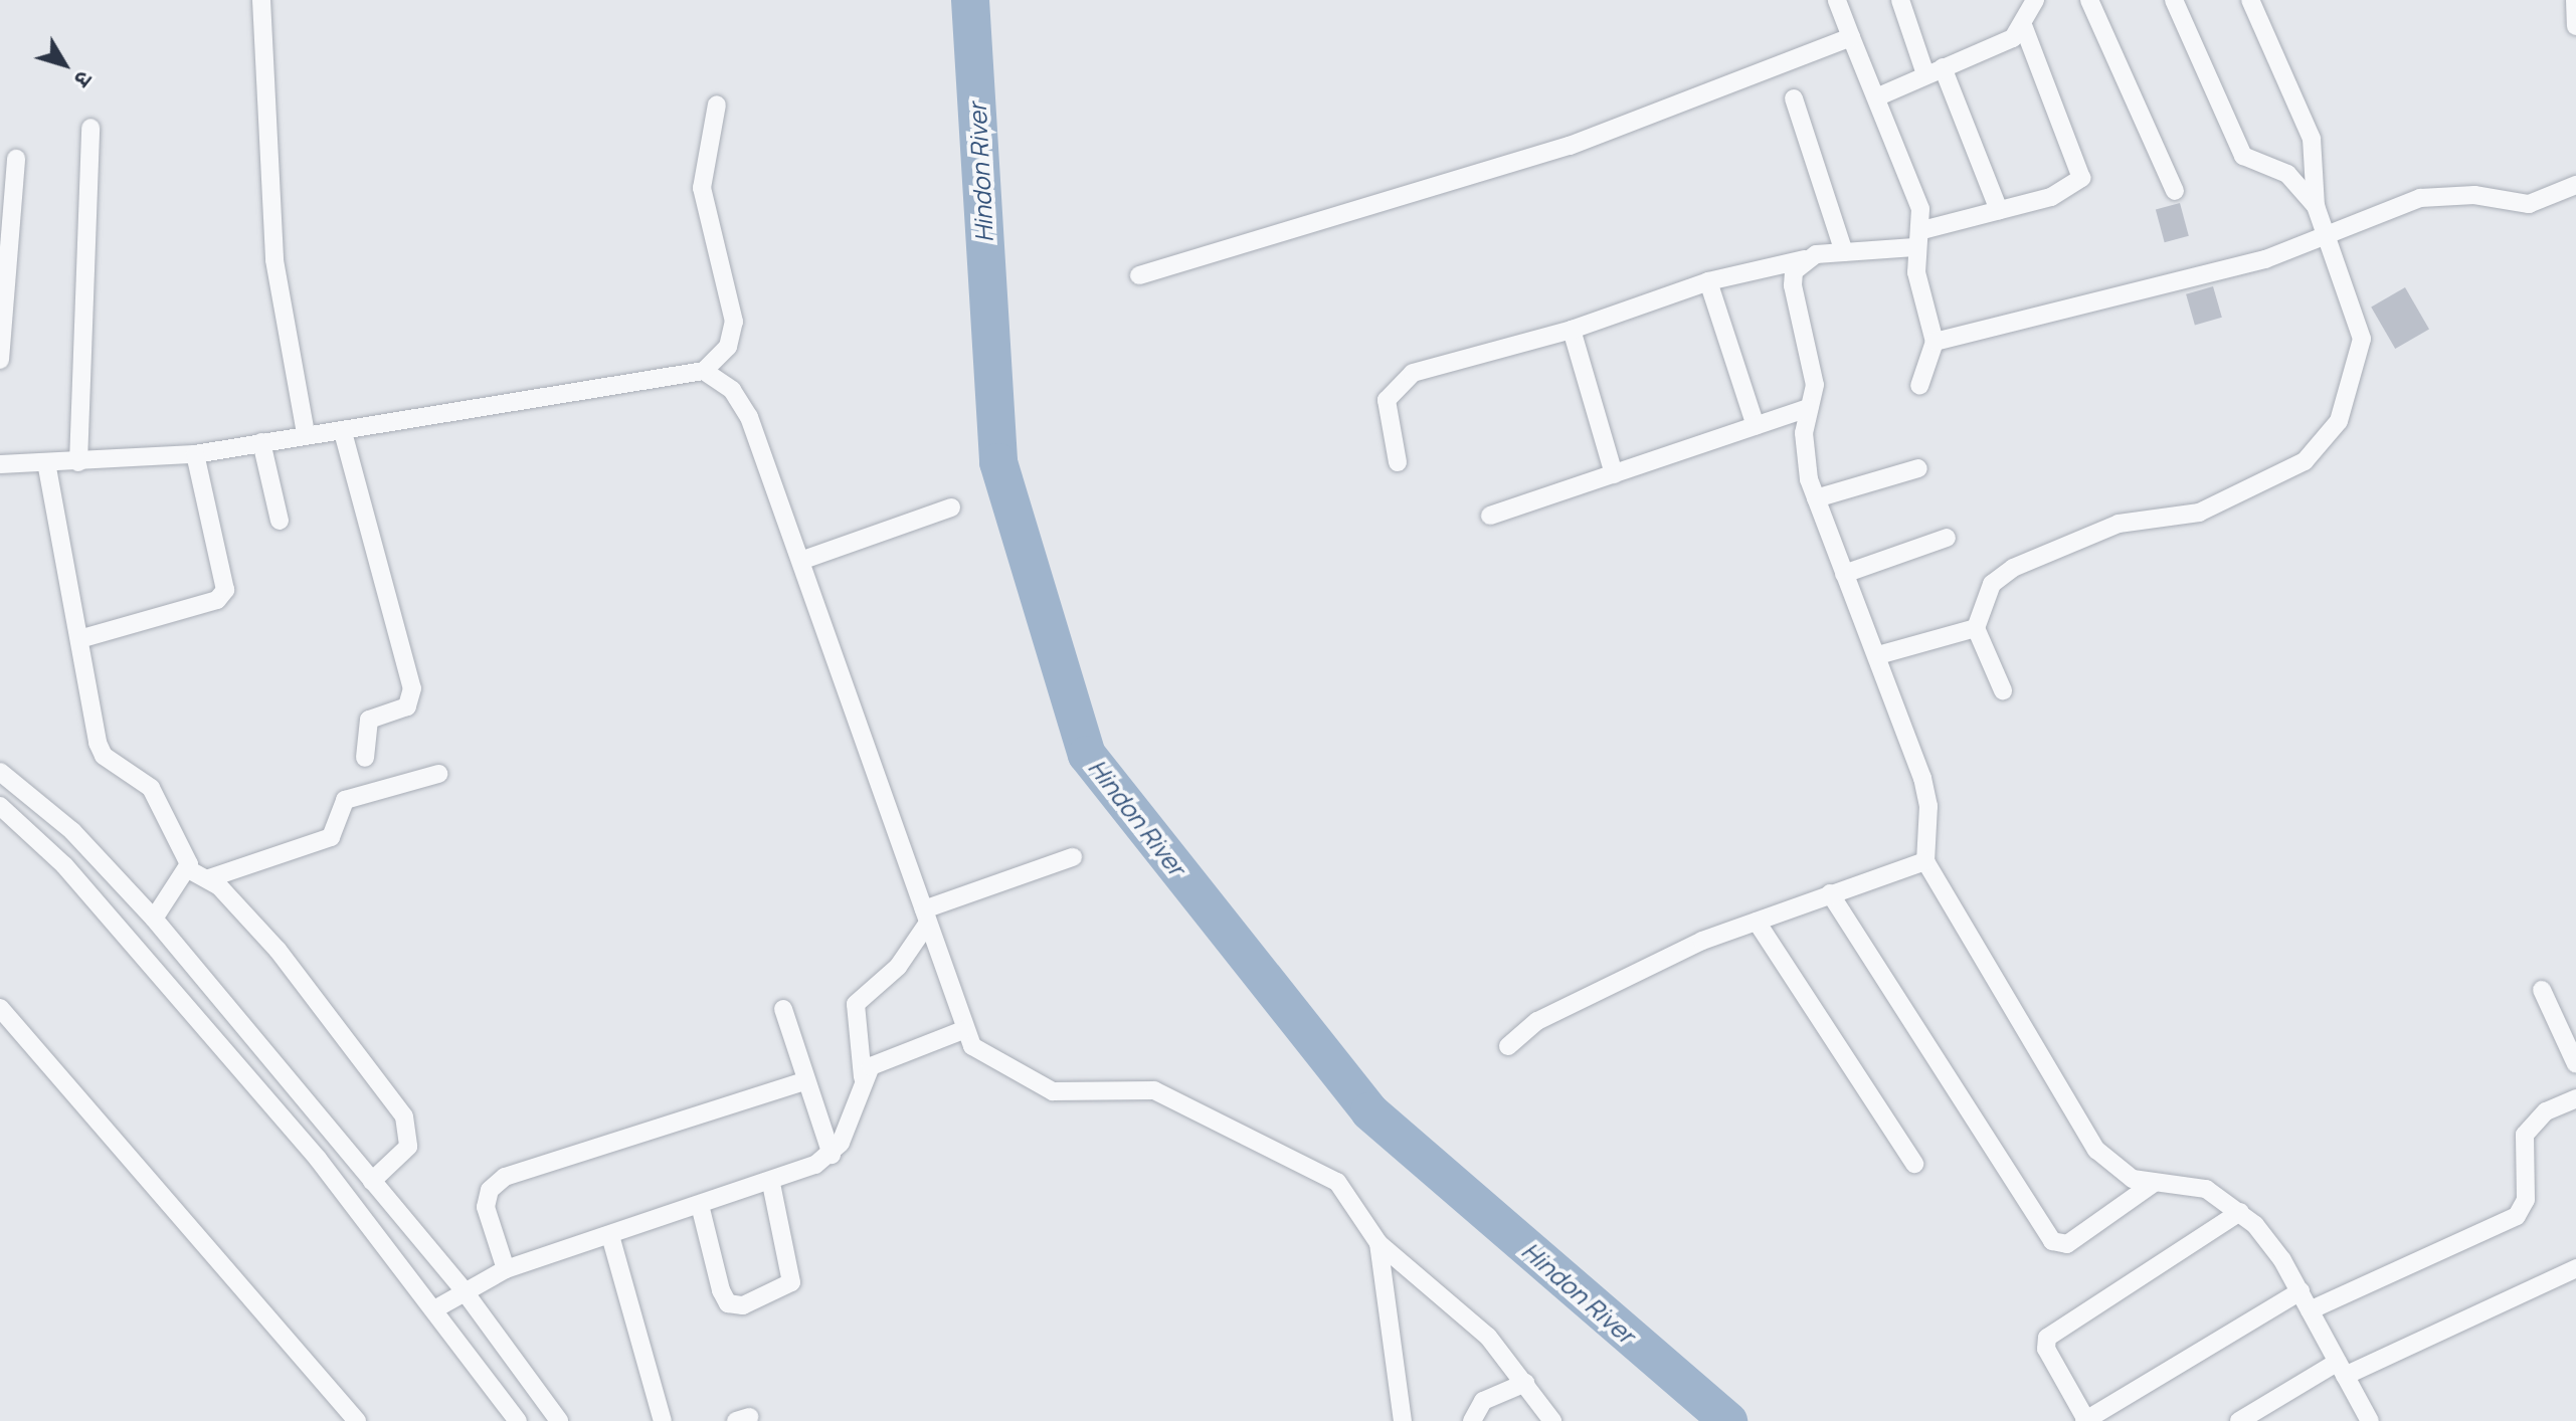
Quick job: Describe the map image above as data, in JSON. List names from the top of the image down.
{
  "water": ["Hindon River"],
  "north": "bottom right"
}
